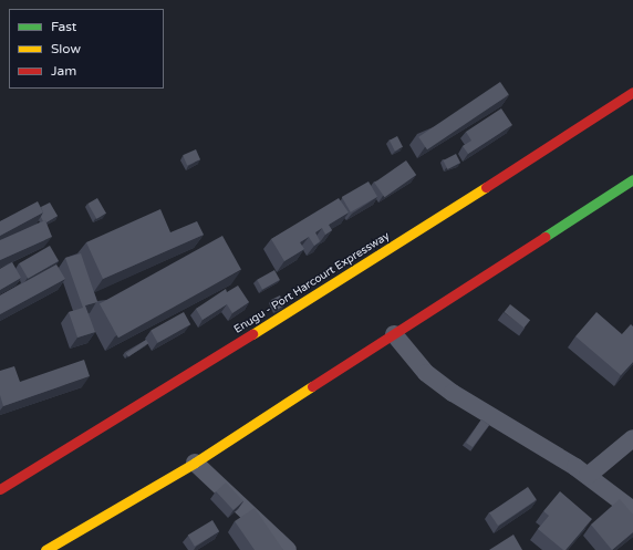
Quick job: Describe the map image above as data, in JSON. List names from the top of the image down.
{
  "streets": {
    "highway": ["Enugu - Port Harcourt Expressway"]
  },
  "legend": ["Fast", "Slow", "Jam"]
}
